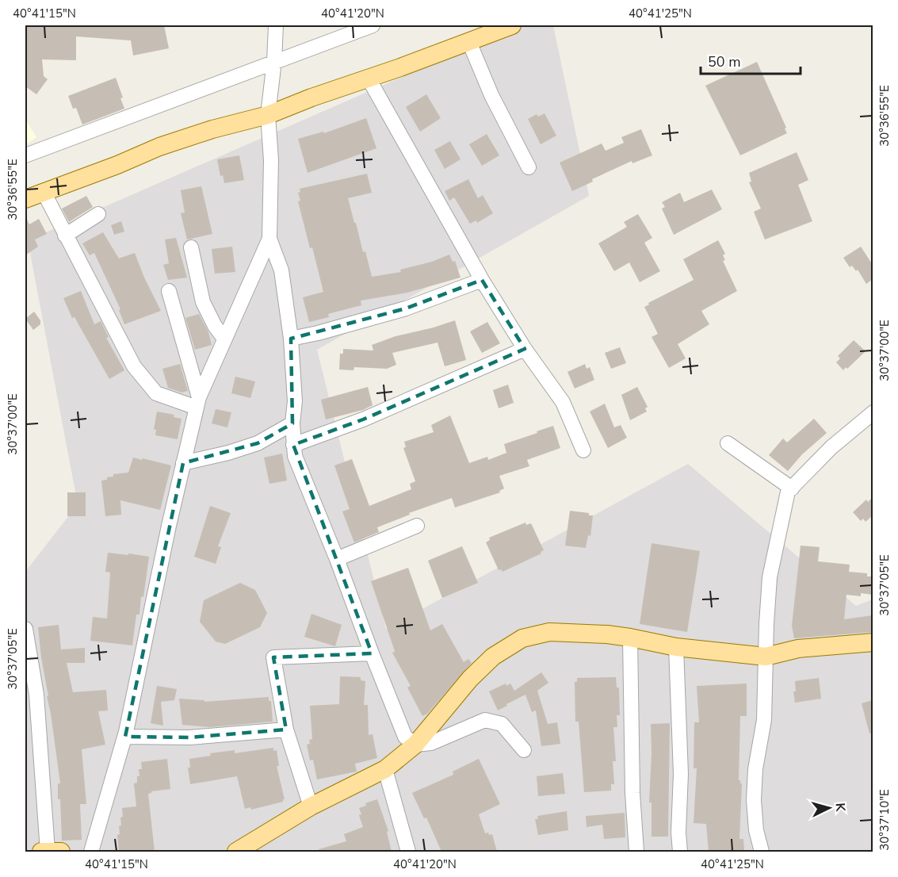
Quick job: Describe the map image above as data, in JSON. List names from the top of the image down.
{
  "scale_bar": "50 m",
  "north": "right",
  "coordinates": [
    "40°41'15\"N",
    "40°41'20\"N",
    "40°41'25\"N",
    "30°36'55\"E",
    "30°37'00\"E",
    "30°37'05\"E",
    "30°37'10\"E"
  ]
}
